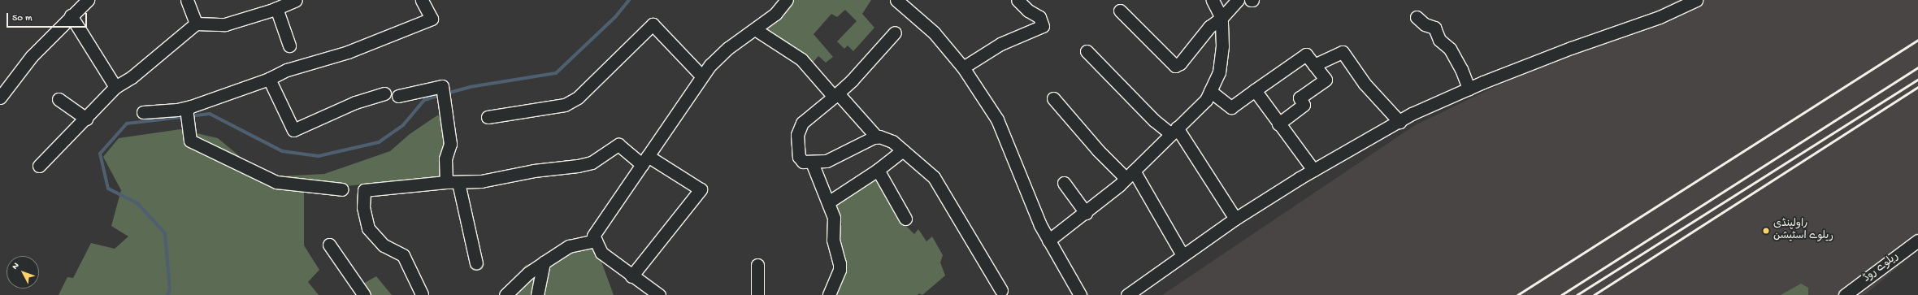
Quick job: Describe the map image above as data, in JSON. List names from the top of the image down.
{
  "streets": {
    "street": ["ریلوے روڈ"]
  },
  "places": ["راولپنڈی ریلوے اسٹیشن"],
  "scale_bar": "50 m",
  "north": "top left"
}
